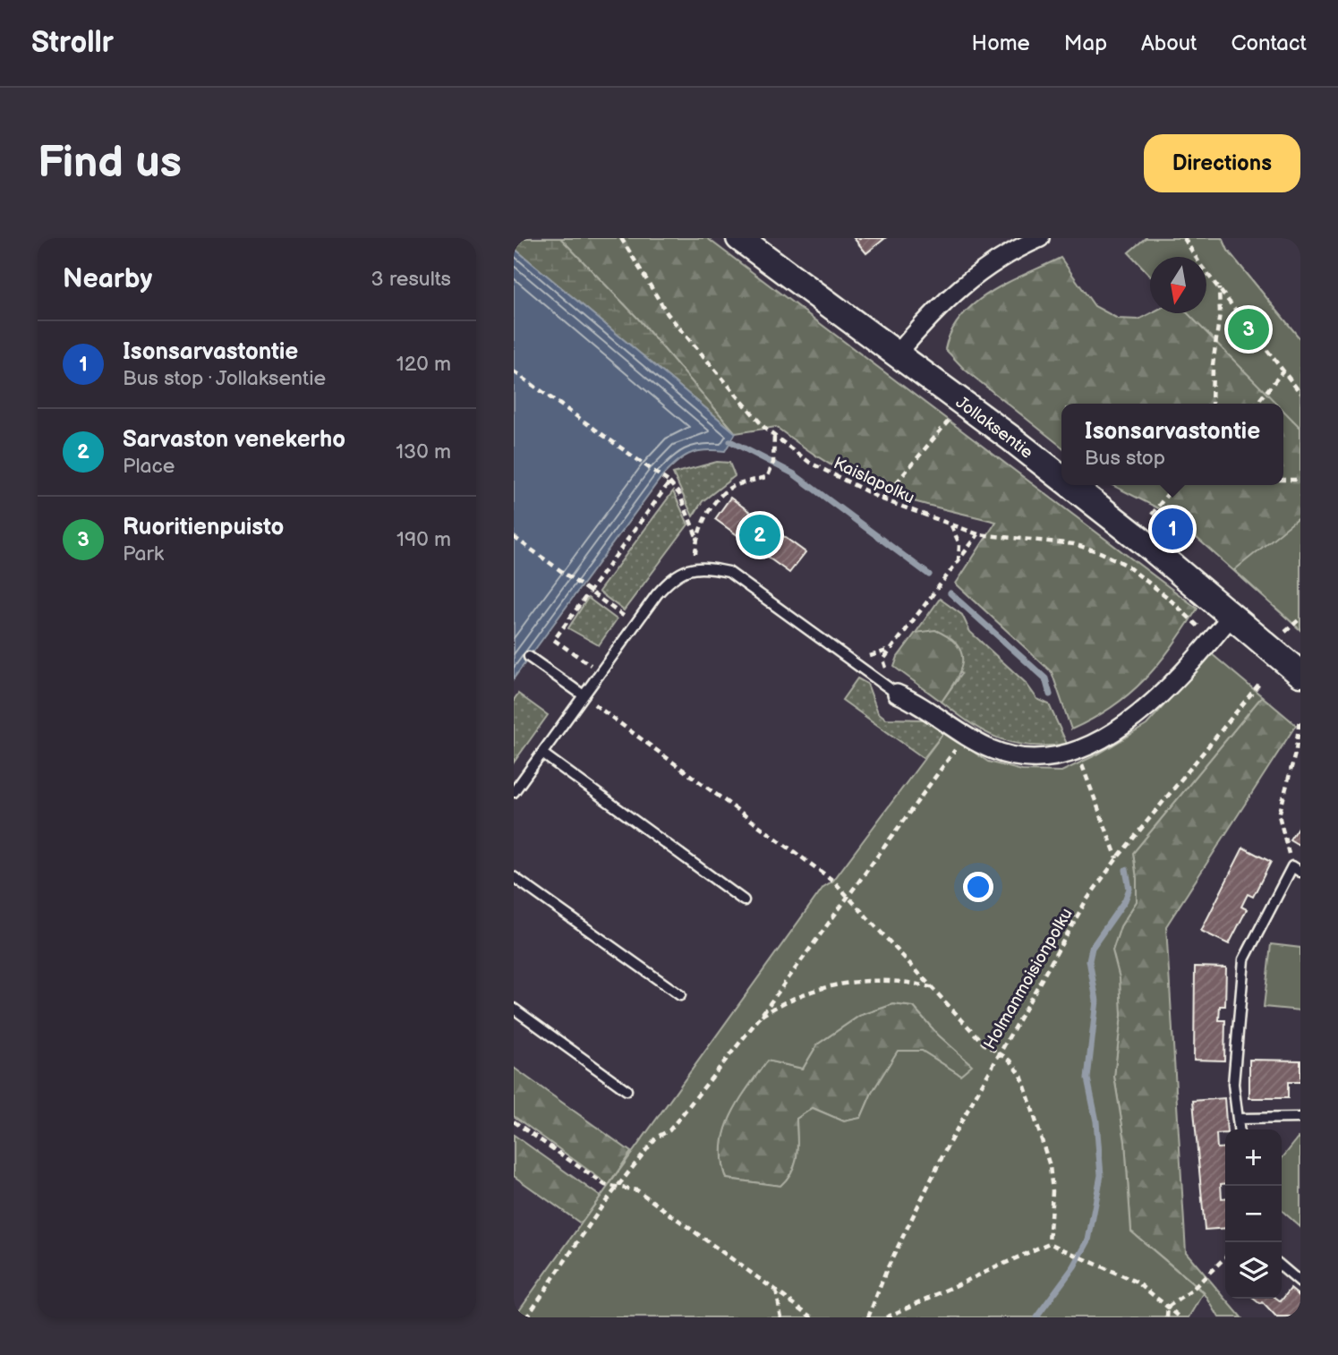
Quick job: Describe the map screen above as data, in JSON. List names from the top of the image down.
{
  "streets": {
    "main road": ["Jollaksentie"],
    "path": ["Kaislapolku", "Holmanmoisionpolku"]
  },
  "north": "bottom",
  "page": {
    "header": "Strollr",
    "nav": [
      "Home",
      "Map",
      "About",
      "Contact"
    ],
    "buttons": "Directions",
    "title": "Find us",
    "heading": ["Nearby", "3 results"],
    "pins": ["3", "1", "2"],
    "list": [
      {
        "mark": "1",
        "name": "Isonsarvastontie",
        "note": "Bus stop · Jollaksentie",
        "value": "120 m"
      },
      {
        "mark": "2",
        "name": "Sarvaston venekerho",
        "note": "Place",
        "value": "130 m"
      },
      {
        "mark": "3",
        "name": "Ruoritienpuisto",
        "note": "Park",
        "value": "190 m"
      }
    ],
    "popup": ["Isonsarvastontie", "Bus stop"],
    "map_buttons": ["+", "−"]
  }
}
